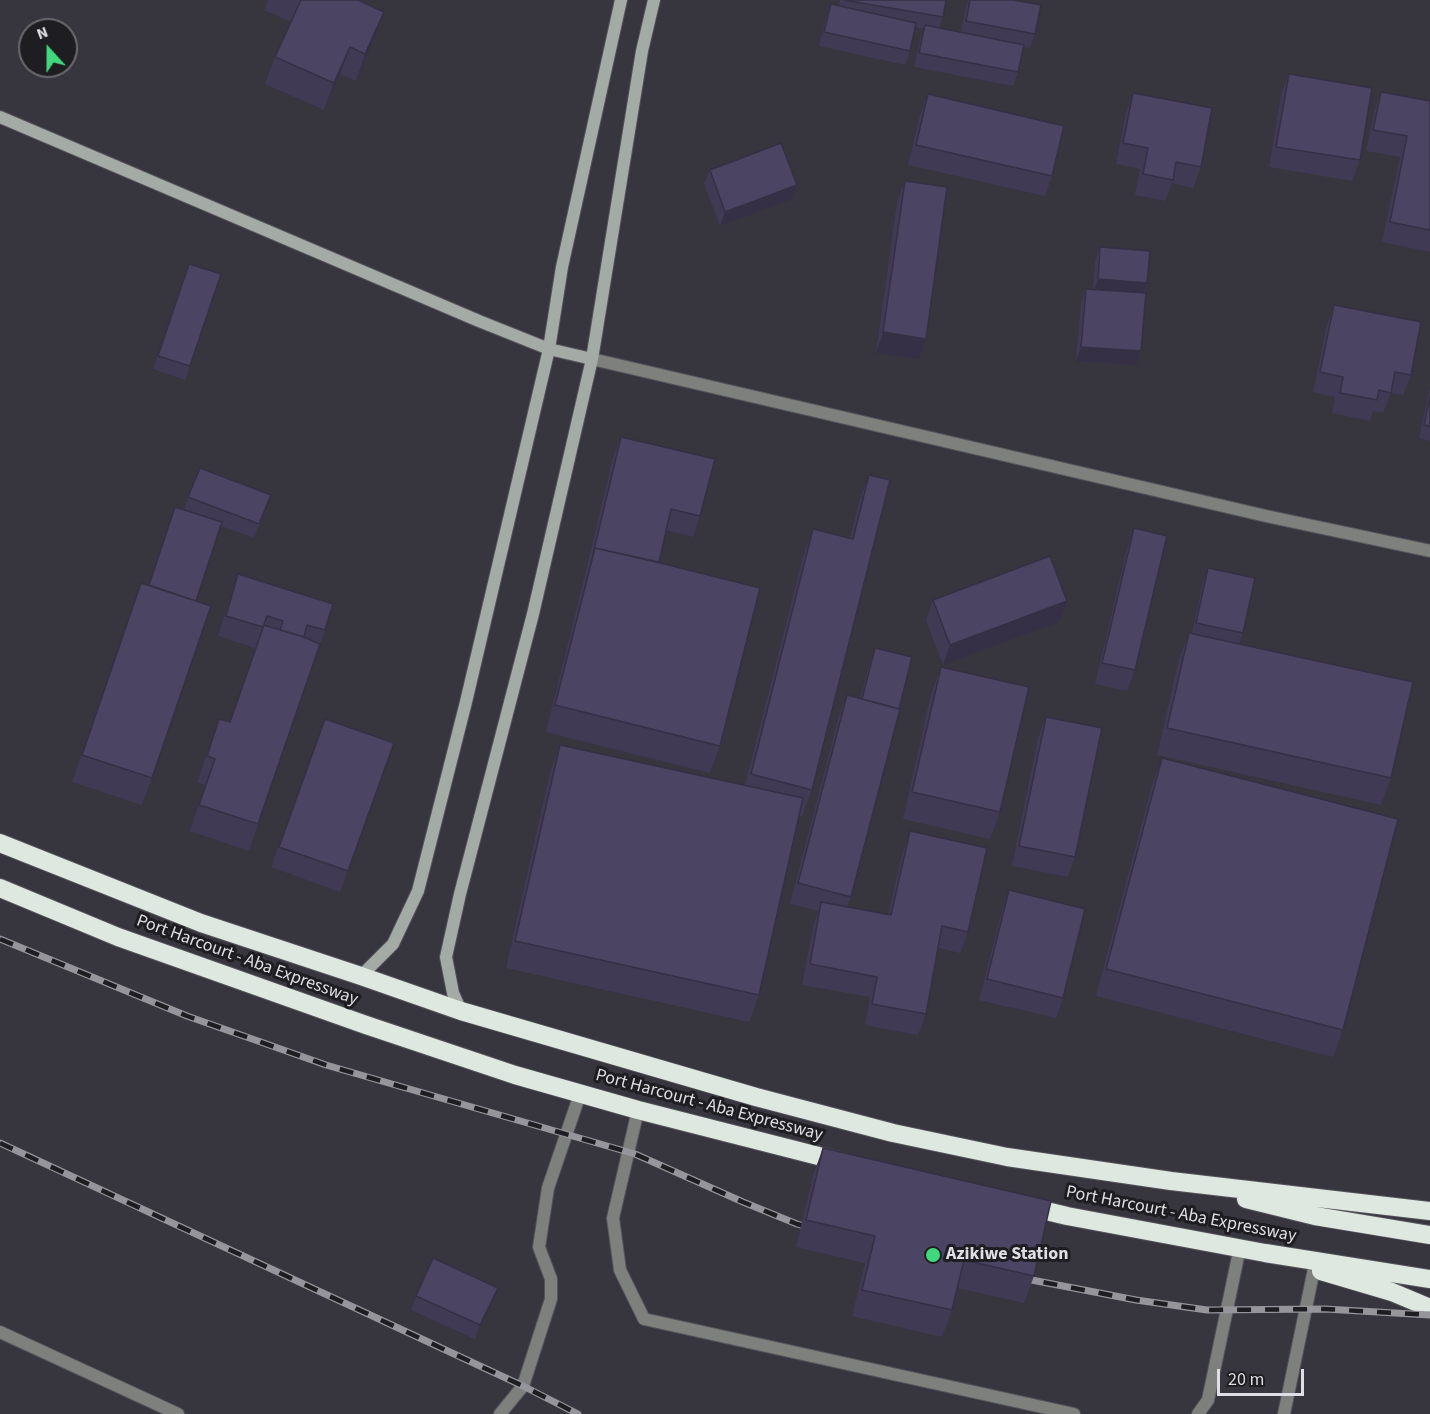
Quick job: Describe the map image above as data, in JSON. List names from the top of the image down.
{
  "streets": {
    "highway": ["Port Harcourt - Aba Expressway"]
  },
  "places": ["Azikiwe Station"],
  "scale_bar": "20 m",
  "north": "top"
}
